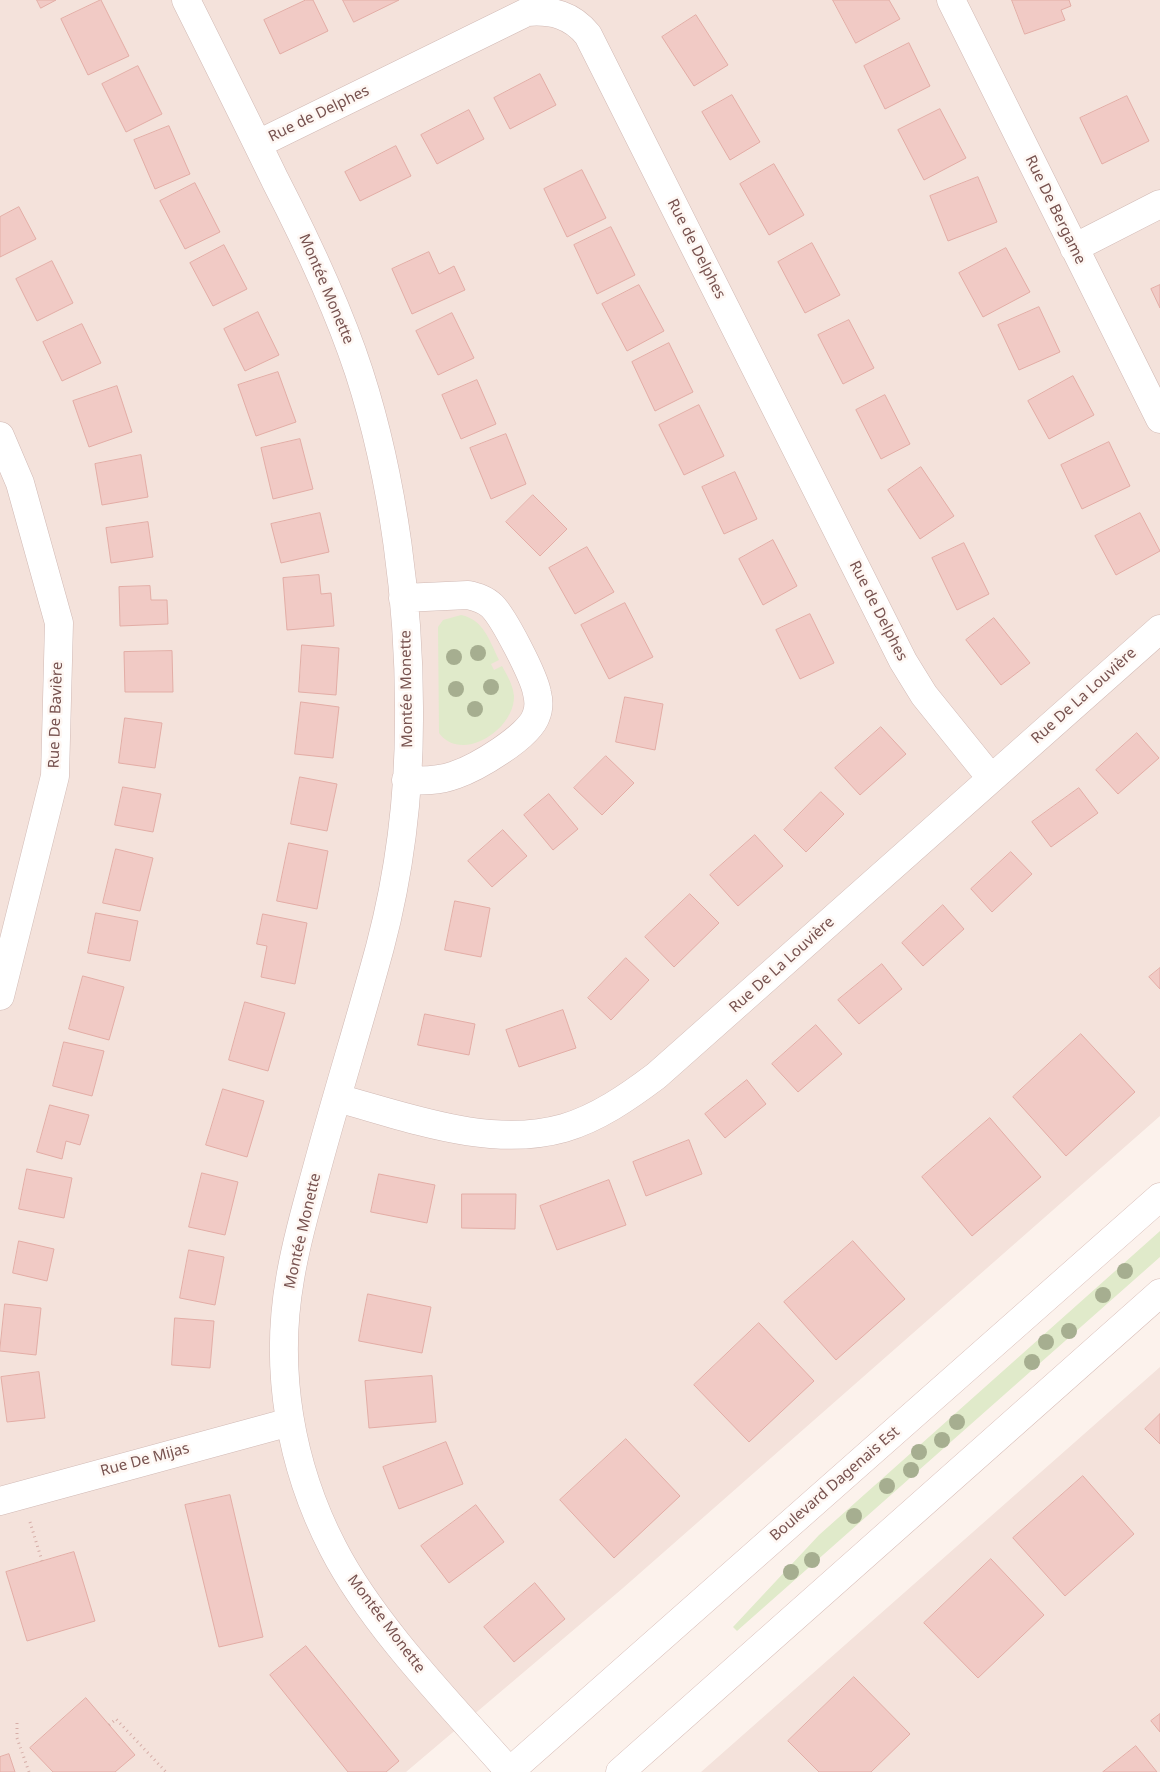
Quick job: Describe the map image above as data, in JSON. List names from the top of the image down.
{
  "streets": {
    "street": [
      "Rue de Delphes",
      "Rue De Bergame",
      "Montée Monette",
      "Rue De La Louvière",
      "Rue De Bavière",
      "Rue De Mijas",
      "Boulevard Dagenais Est"
    ]
  },
  "crossings": [
    ["Rue de Delphes", "Montée Monette"],
    ["Rue de Delphes", "Rue De La Louvière"],
    ["Montée Monette", "Rue De La Louvière"],
    ["Montée Monette", "Rue De Mijas"],
    ["Montée Monette", "Boulevard Dagenais Est"]
  ]
}
